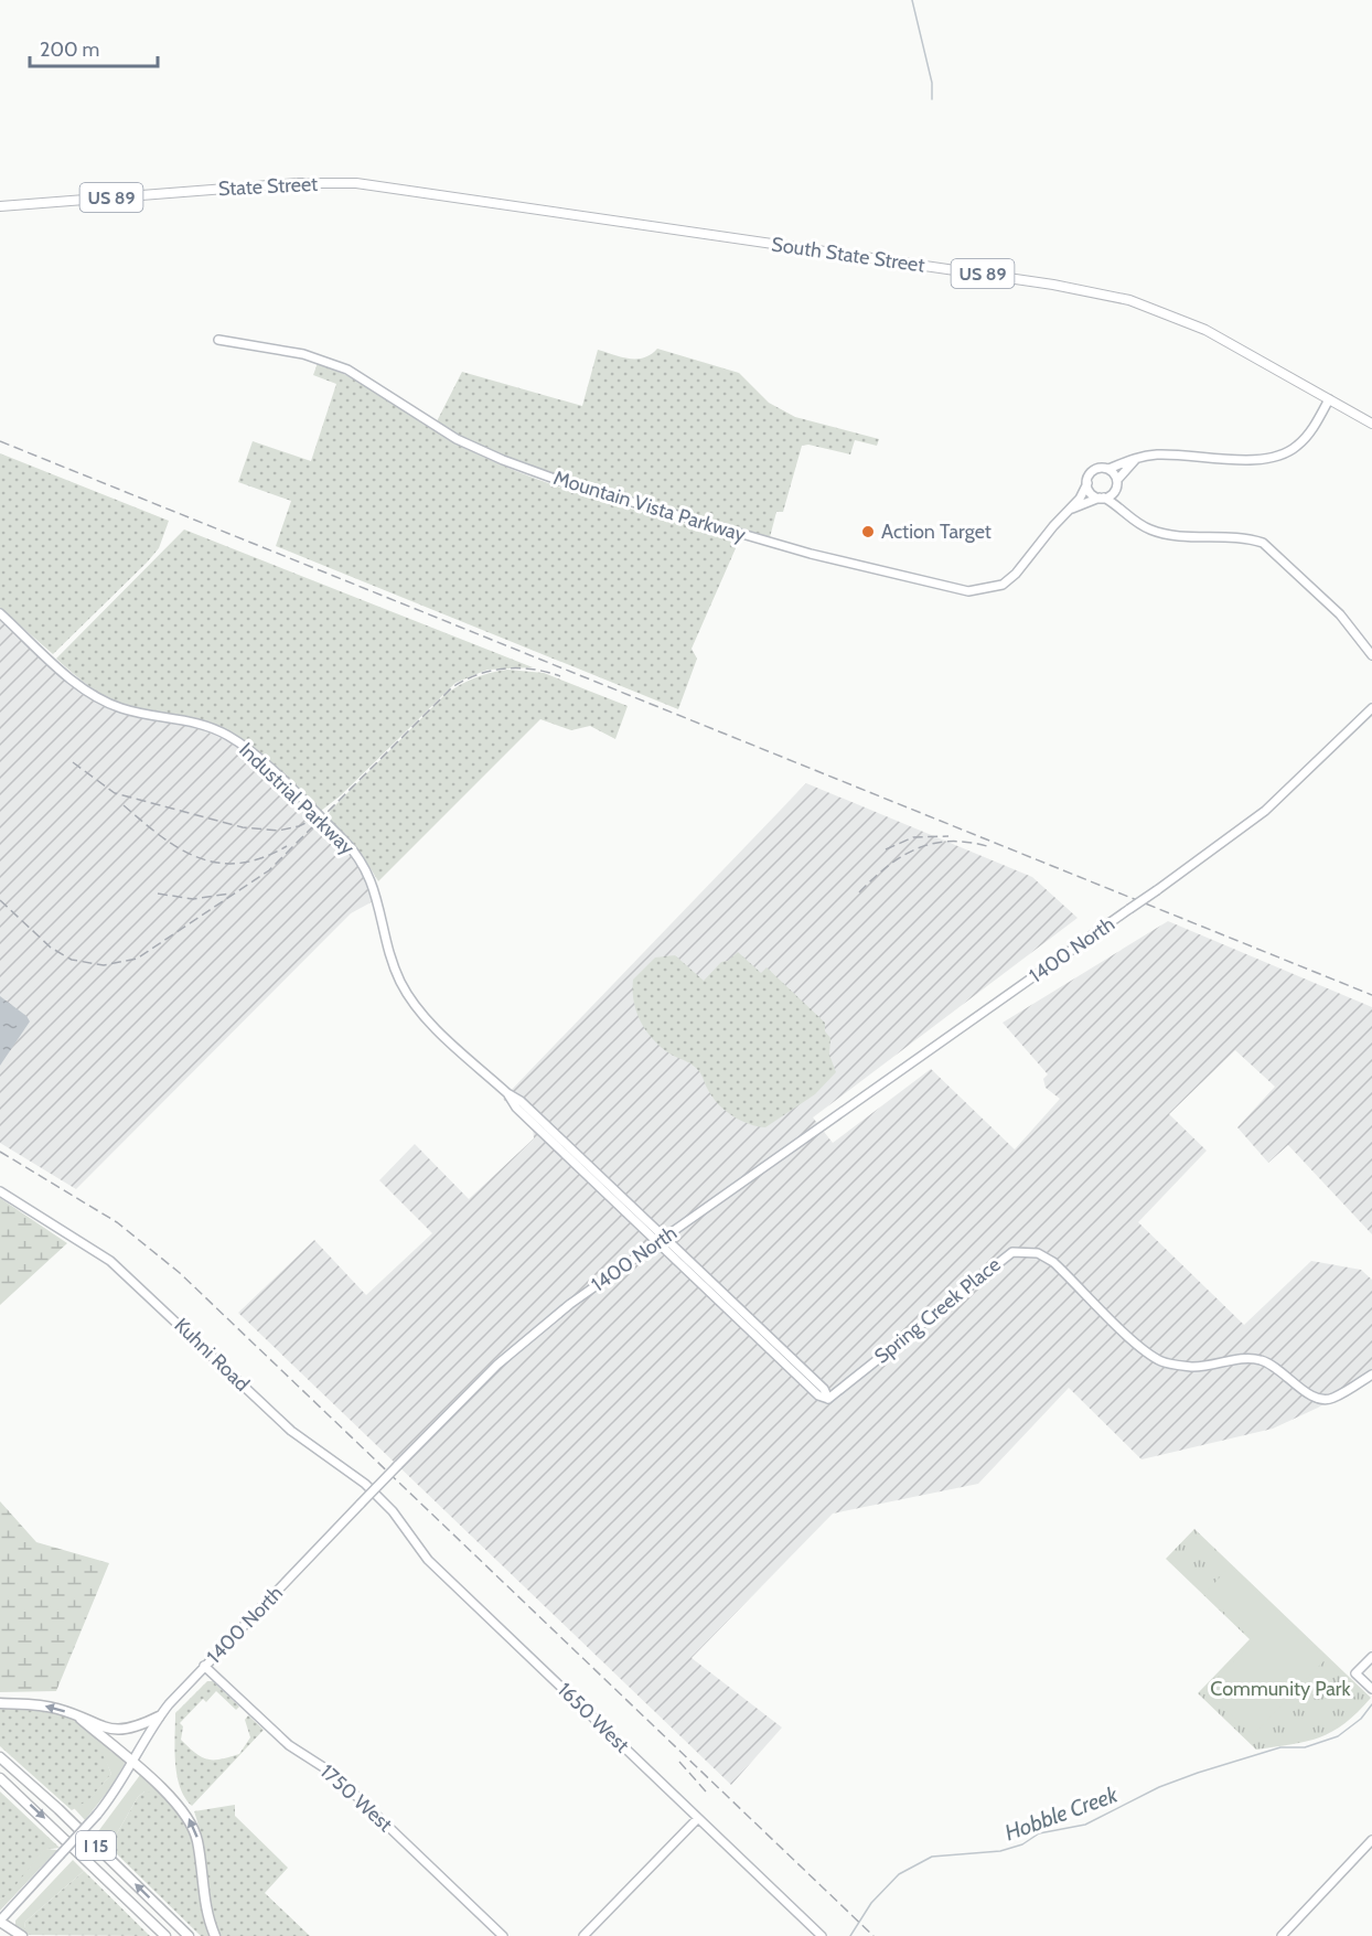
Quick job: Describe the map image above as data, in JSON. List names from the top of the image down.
{
  "streets": {
    "highway": ["I 15"],
    "main road": ["State Street", "US 89", "South State Street"],
    "street": [
      "Mountain Vista Parkway",
      "Industrial Parkway",
      "1400 North",
      "Spring Creek Place",
      "Kuhni Road",
      "1650 West",
      "1750 West"
    ]
  },
  "crossings": [
    ["State Street", "South State Street"],
    ["US 89", "South State Street"],
    ["Industrial Parkway", "1400 North"],
    ["Industrial Parkway", "Spring Creek Place"],
    ["1400 North", "1750 West"],
    ["Kuhni Road", "1650 West"]
  ],
  "water": ["Hobble Creek"],
  "parks": ["Community Park"],
  "places": ["Action Target"],
  "scale_bar": "200 m"
}
